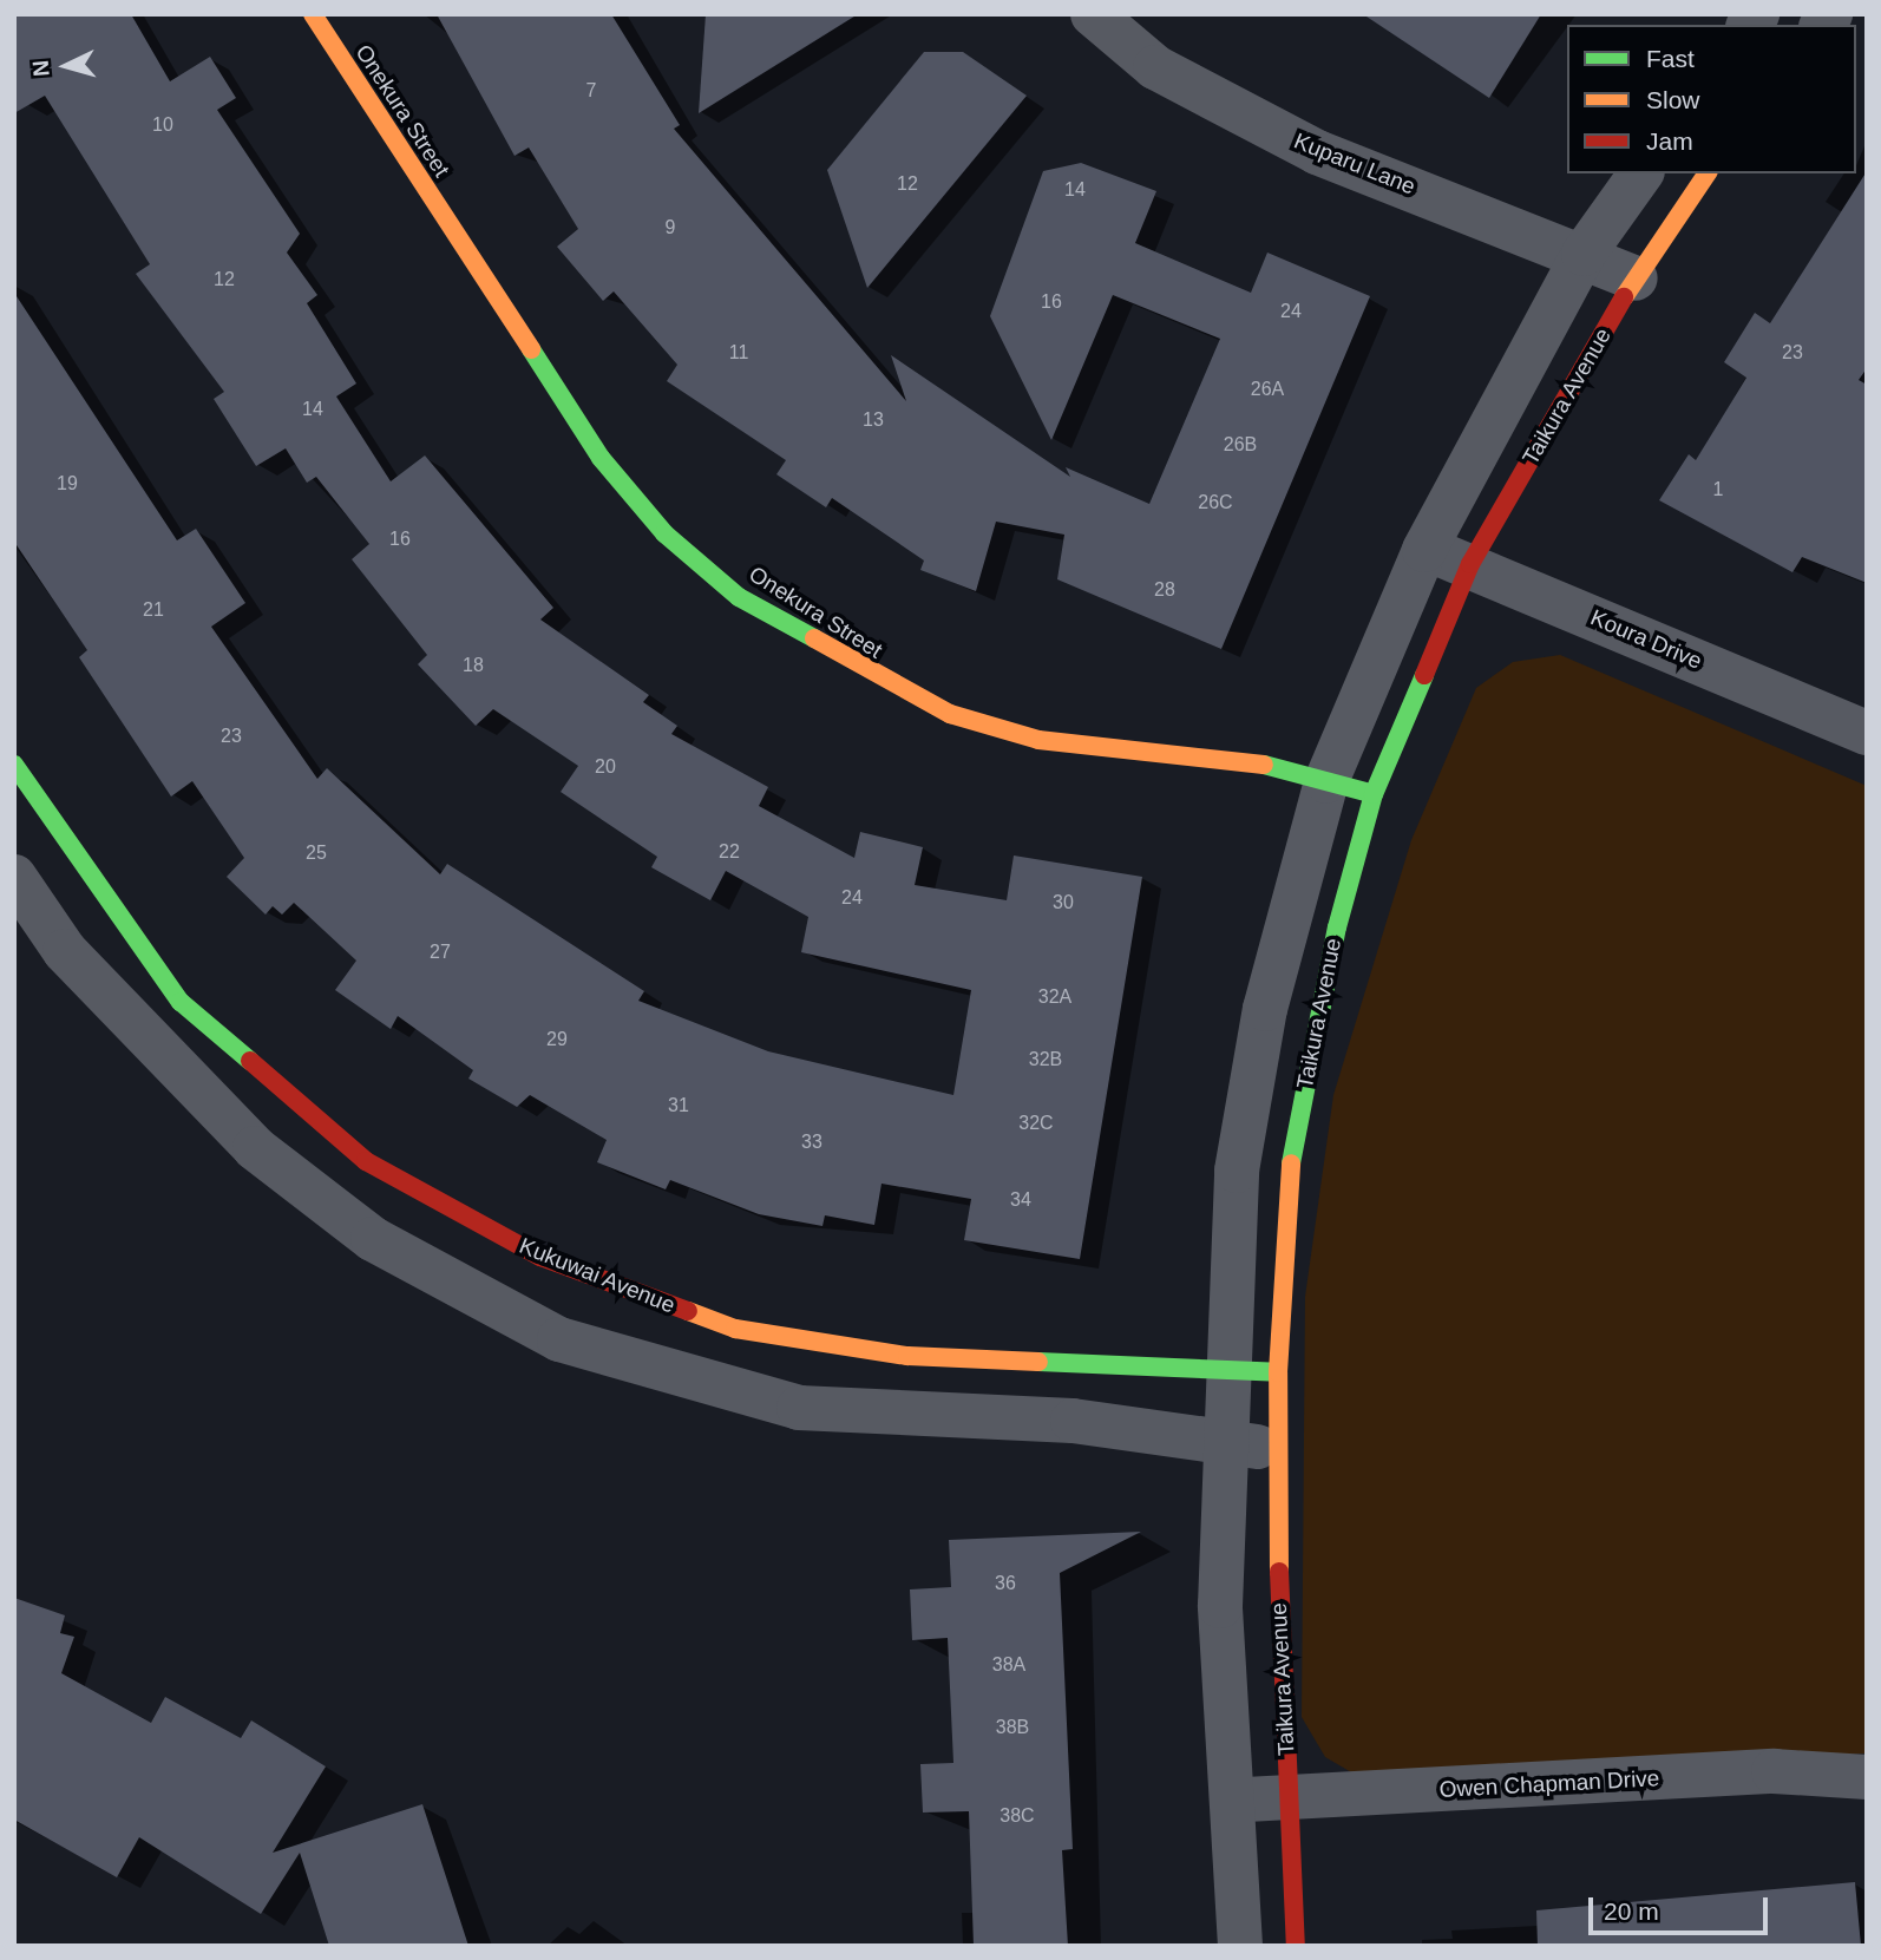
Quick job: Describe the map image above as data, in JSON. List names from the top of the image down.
{
  "streets": {
    "street": [
      "Onekura Street",
      "Kuparu Lane",
      "Taikura Avenue",
      "Koura Drive",
      "Kukuwai Avenue",
      "Owen Chapman Drive"
    ]
  },
  "crossings": [
    ["Onekura Street", "Taikura Avenue"],
    ["Kuparu Lane", "Taikura Avenue"],
    ["Taikura Avenue", "Koura Drive"],
    ["Taikura Avenue", "Kukuwai Avenue"],
    ["Taikura Avenue", "Owen Chapman Drive"]
  ],
  "house_numbers": [
    "7",
    "10",
    "12",
    "14",
    "9",
    "12",
    "16",
    "24",
    "11",
    "23",
    "26A",
    "14",
    "13",
    "26B",
    "19",
    "1",
    "26C",
    "16",
    "28",
    "21",
    "18",
    "23",
    "20",
    "22",
    "25",
    "24",
    "30",
    "27",
    "32A",
    "29",
    "32B",
    "31",
    "32C",
    "33",
    "34",
    "36",
    "38A",
    "38B",
    "38C"
  ],
  "legend": ["Fast", "Slow", "Jam"],
  "scale_bar": "20 m",
  "north": "left"
}
